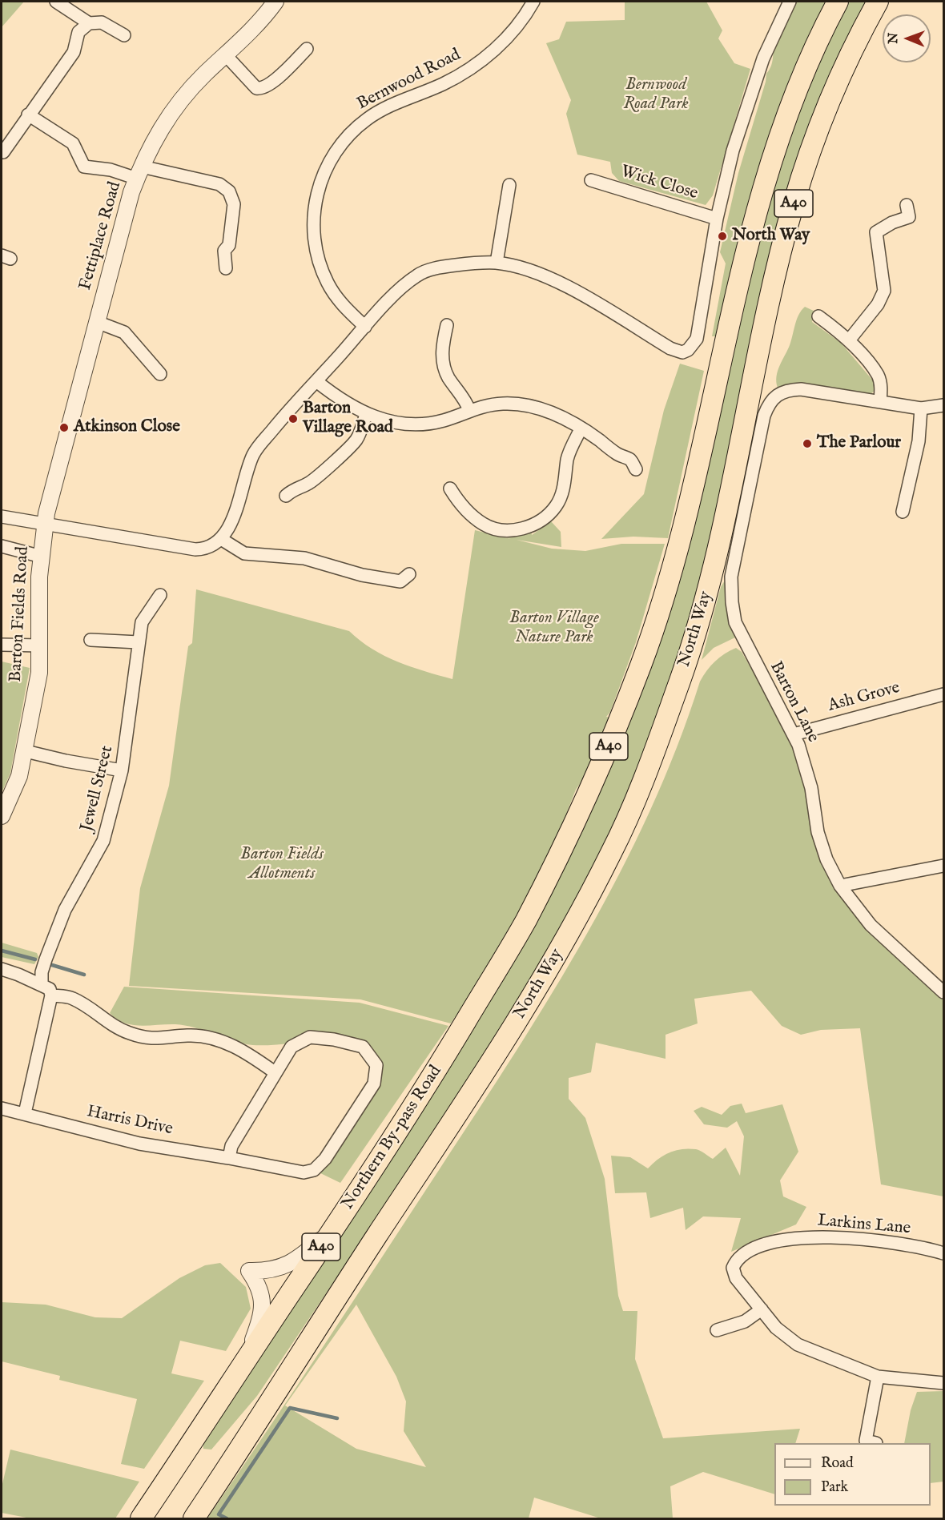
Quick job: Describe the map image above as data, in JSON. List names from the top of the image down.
{
  "streets": {
    "highway": ["A40", "North Way", "Northern By-pass Road"],
    "street": [
      "Bernwood Road",
      "Wick Close",
      "Fettiplace Road",
      "Barton Fields Road",
      "Ash Grove",
      "Barton Lane",
      "Jewell Street",
      "Harris Drive",
      "Larkins Lane"
    ]
  },
  "crossings": [
    ["Fettiplace Road", "Barton Fields Road"],
    ["Ash Grove", "Barton Lane"]
  ],
  "parks": ["Bernwood Road Park", "Barton Village Nature Park", "Barton Fields Allotments"],
  "places": [
    "North Way",
    "Barton Village Road",
    "Atkinson Close",
    "The Parlour"
  ],
  "legend": ["Road", "Park"],
  "north": "left"
}
